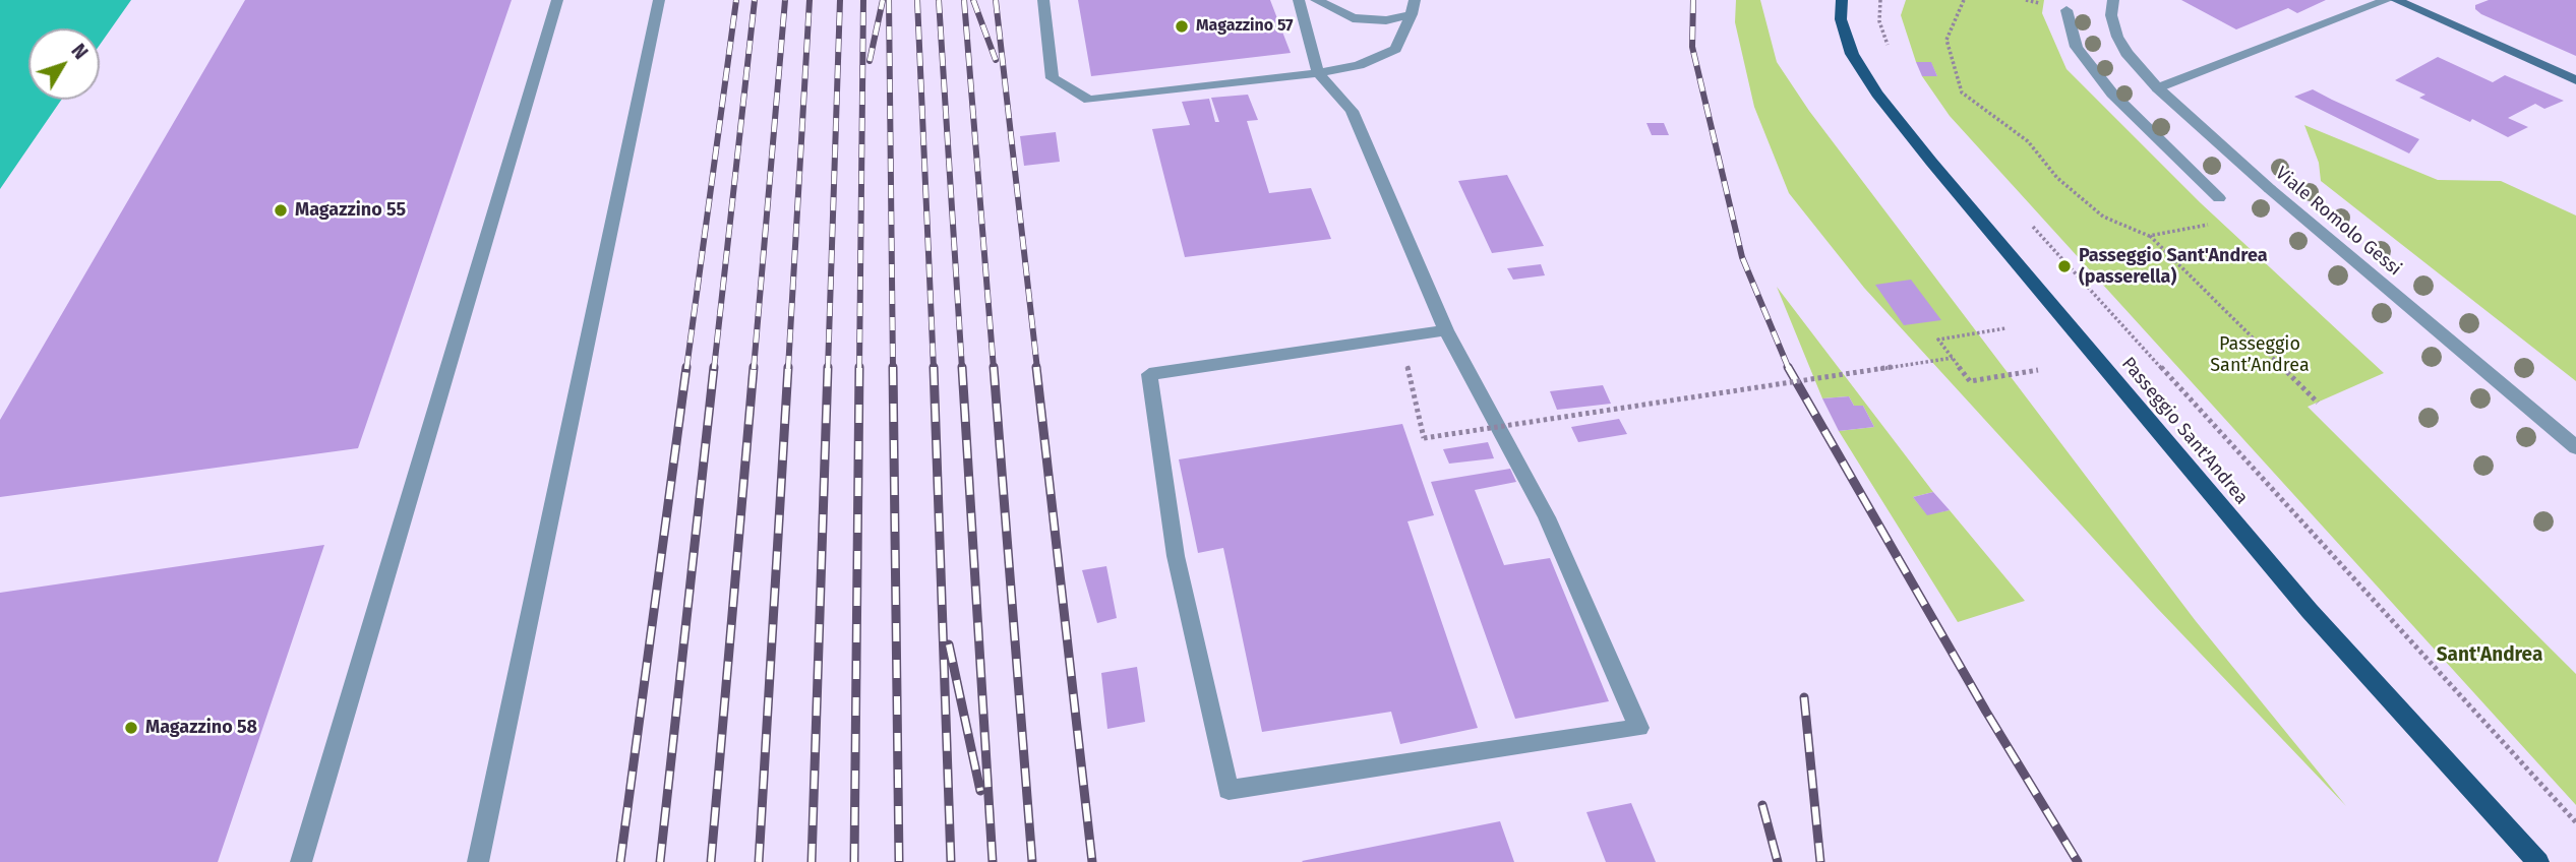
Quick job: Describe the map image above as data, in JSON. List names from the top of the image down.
{
  "streets": {
    "main road": ["Passeggio Sant'Andrea"],
    "street": ["Viale Romolo Gessi"]
  },
  "districts": ["Sant'Andrea"],
  "parks": ["Passeggio Sant’Andrea"],
  "places": [
    "Magazzino 57",
    "Magazzino 55",
    "Passeggio Sant'Andrea (passerella)",
    "Magazzino 58"
  ],
  "north": "top right"
}
